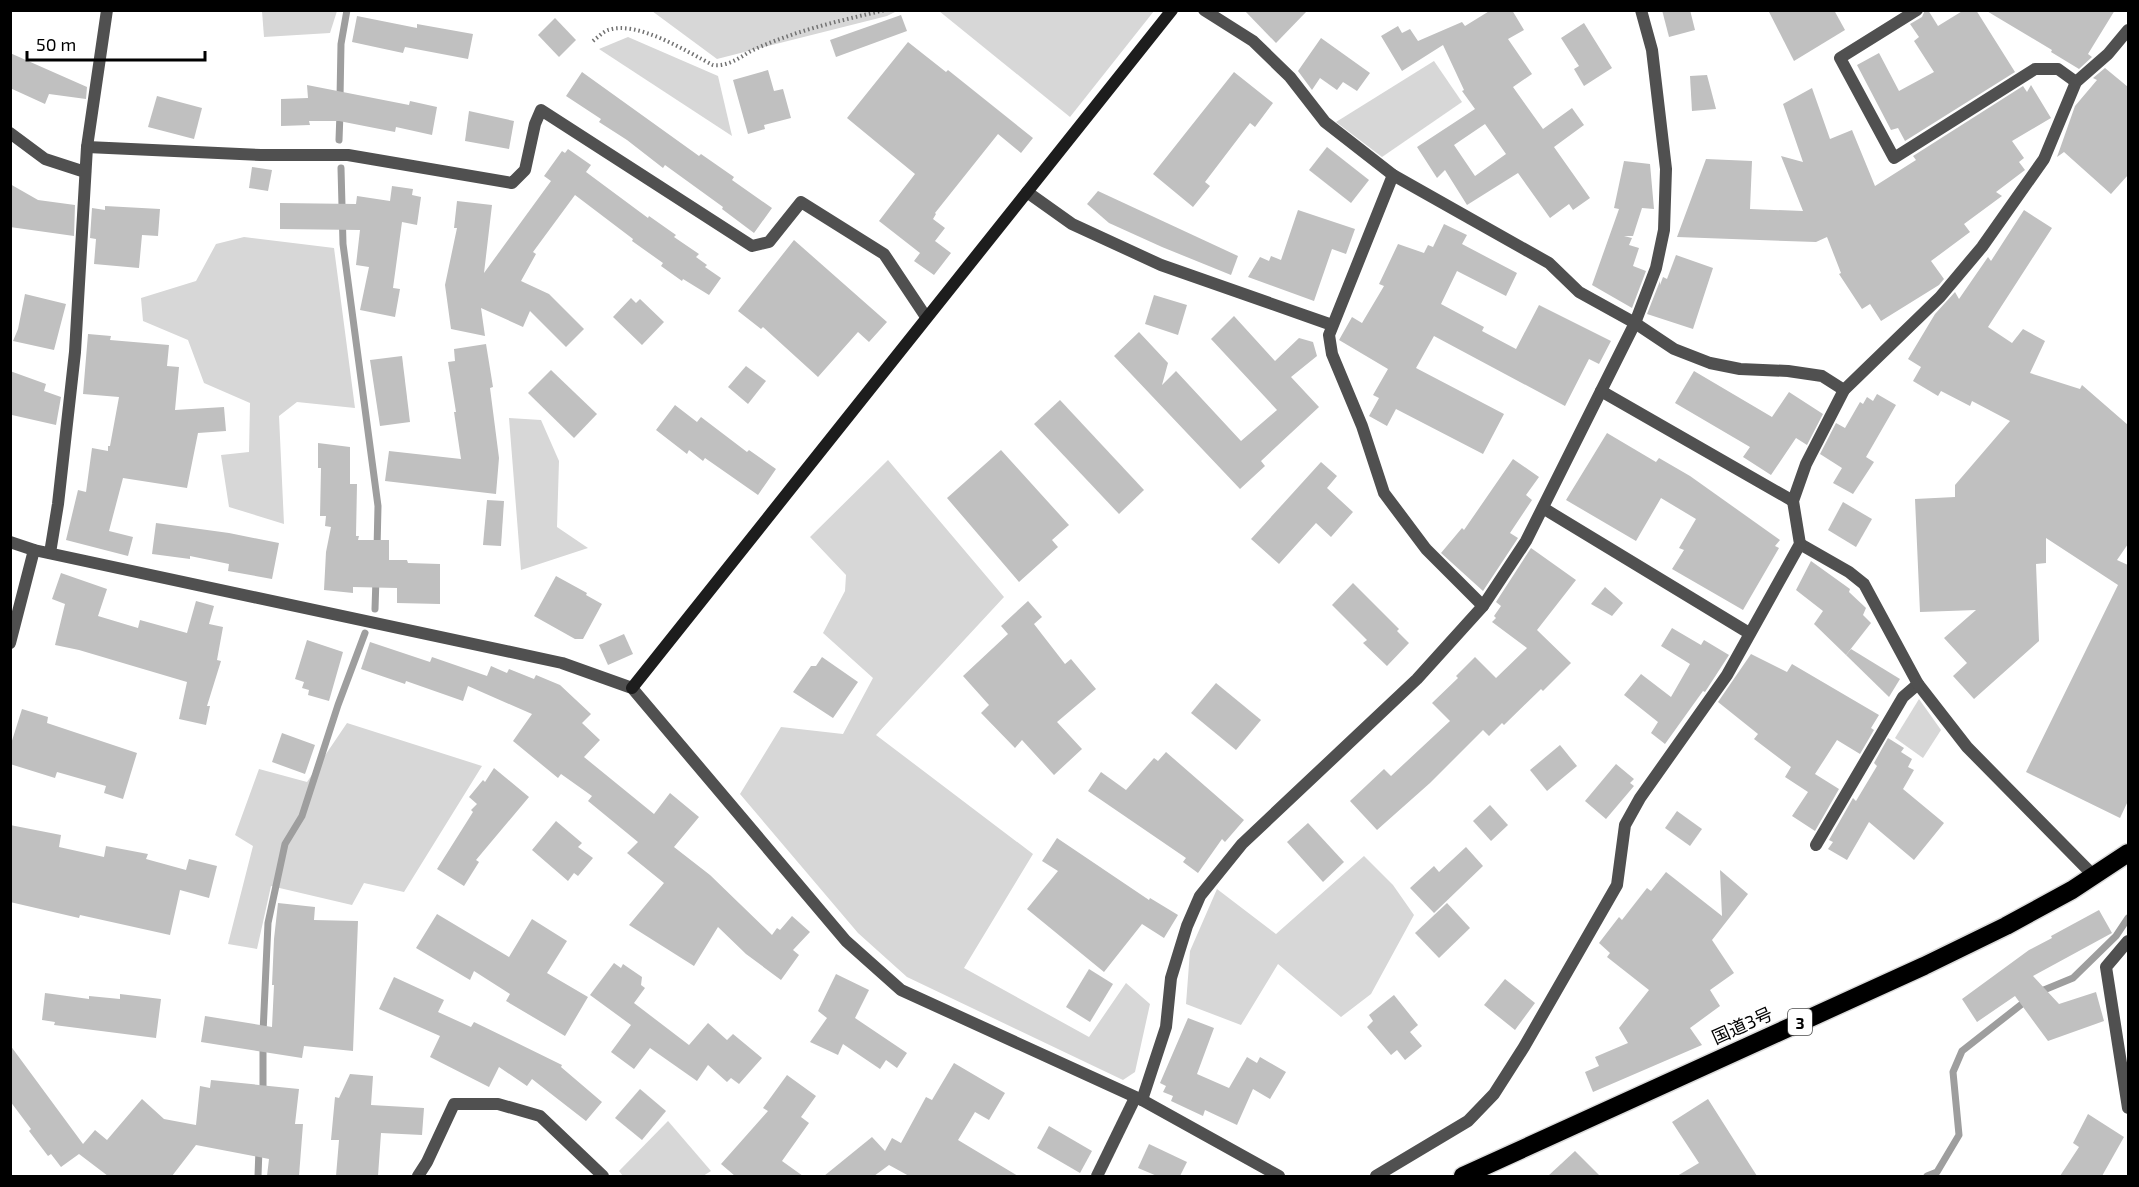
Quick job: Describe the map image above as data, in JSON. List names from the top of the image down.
{
  "streets": {
    "highway": ["3", "国道3号"]
  },
  "scale_bar": "50 m"
}
